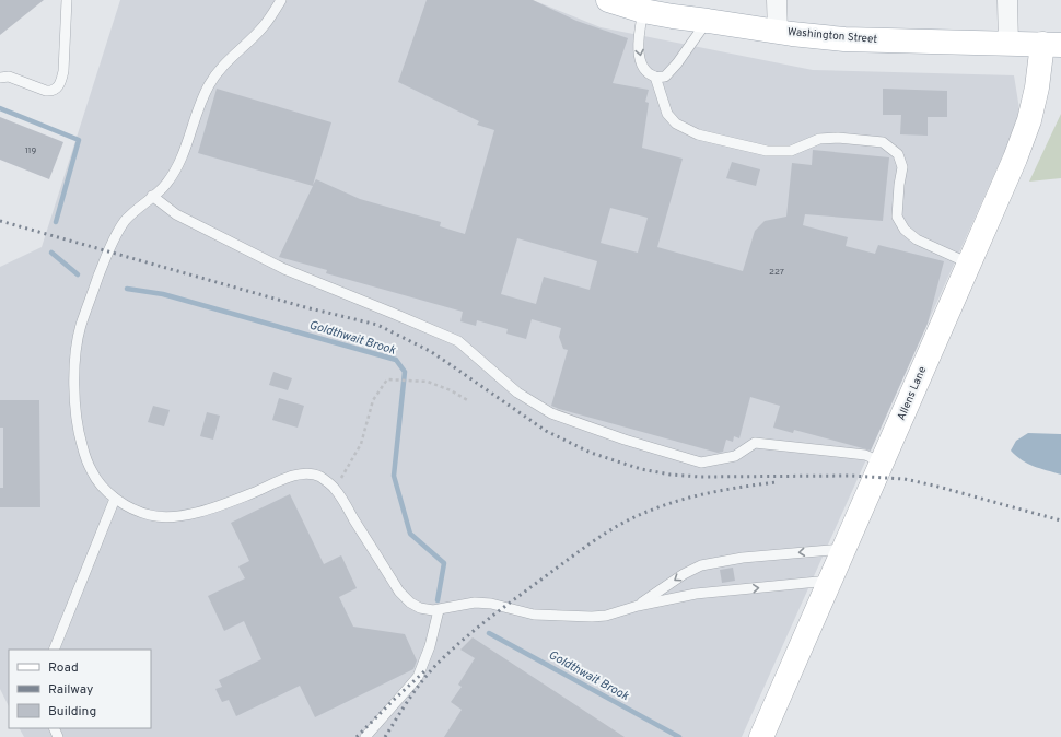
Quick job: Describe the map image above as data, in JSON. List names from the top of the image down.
{
  "streets": {
    "street": ["Washington Street", "Allens Lane"]
  },
  "crossings": [
    ["Washington Street", "Allens Lane"]
  ],
  "water": ["Goldthwait Brook"],
  "house_numbers": ["119", "227"],
  "legend": ["Road", "Railway", "Building"]
}
